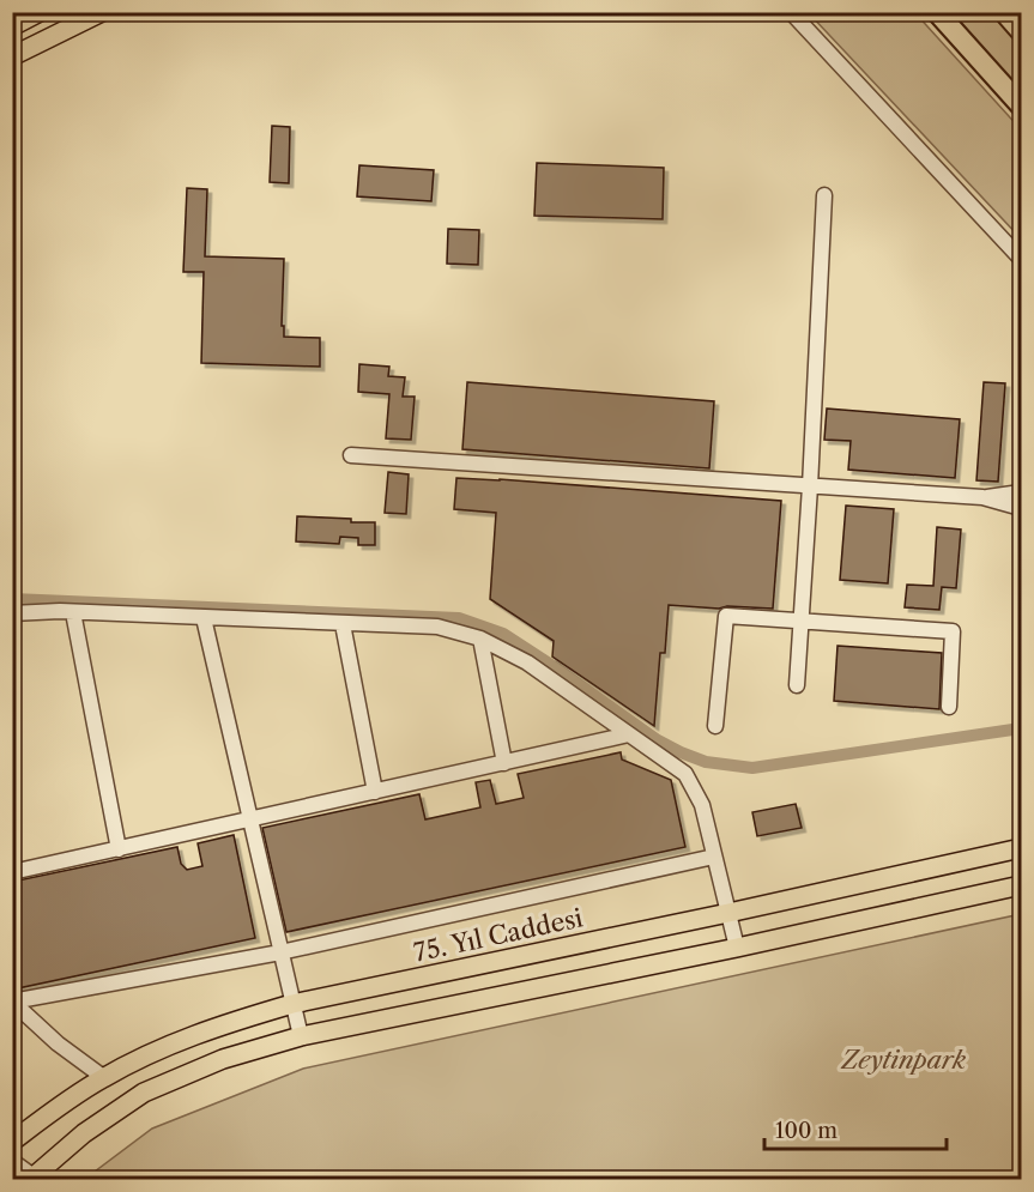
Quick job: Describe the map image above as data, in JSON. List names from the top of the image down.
{
  "streets": {
    "main road": ["75. Yıl Caddesi"]
  },
  "parks": ["Zeytinpark"],
  "scale_bar": "100 m"
}
